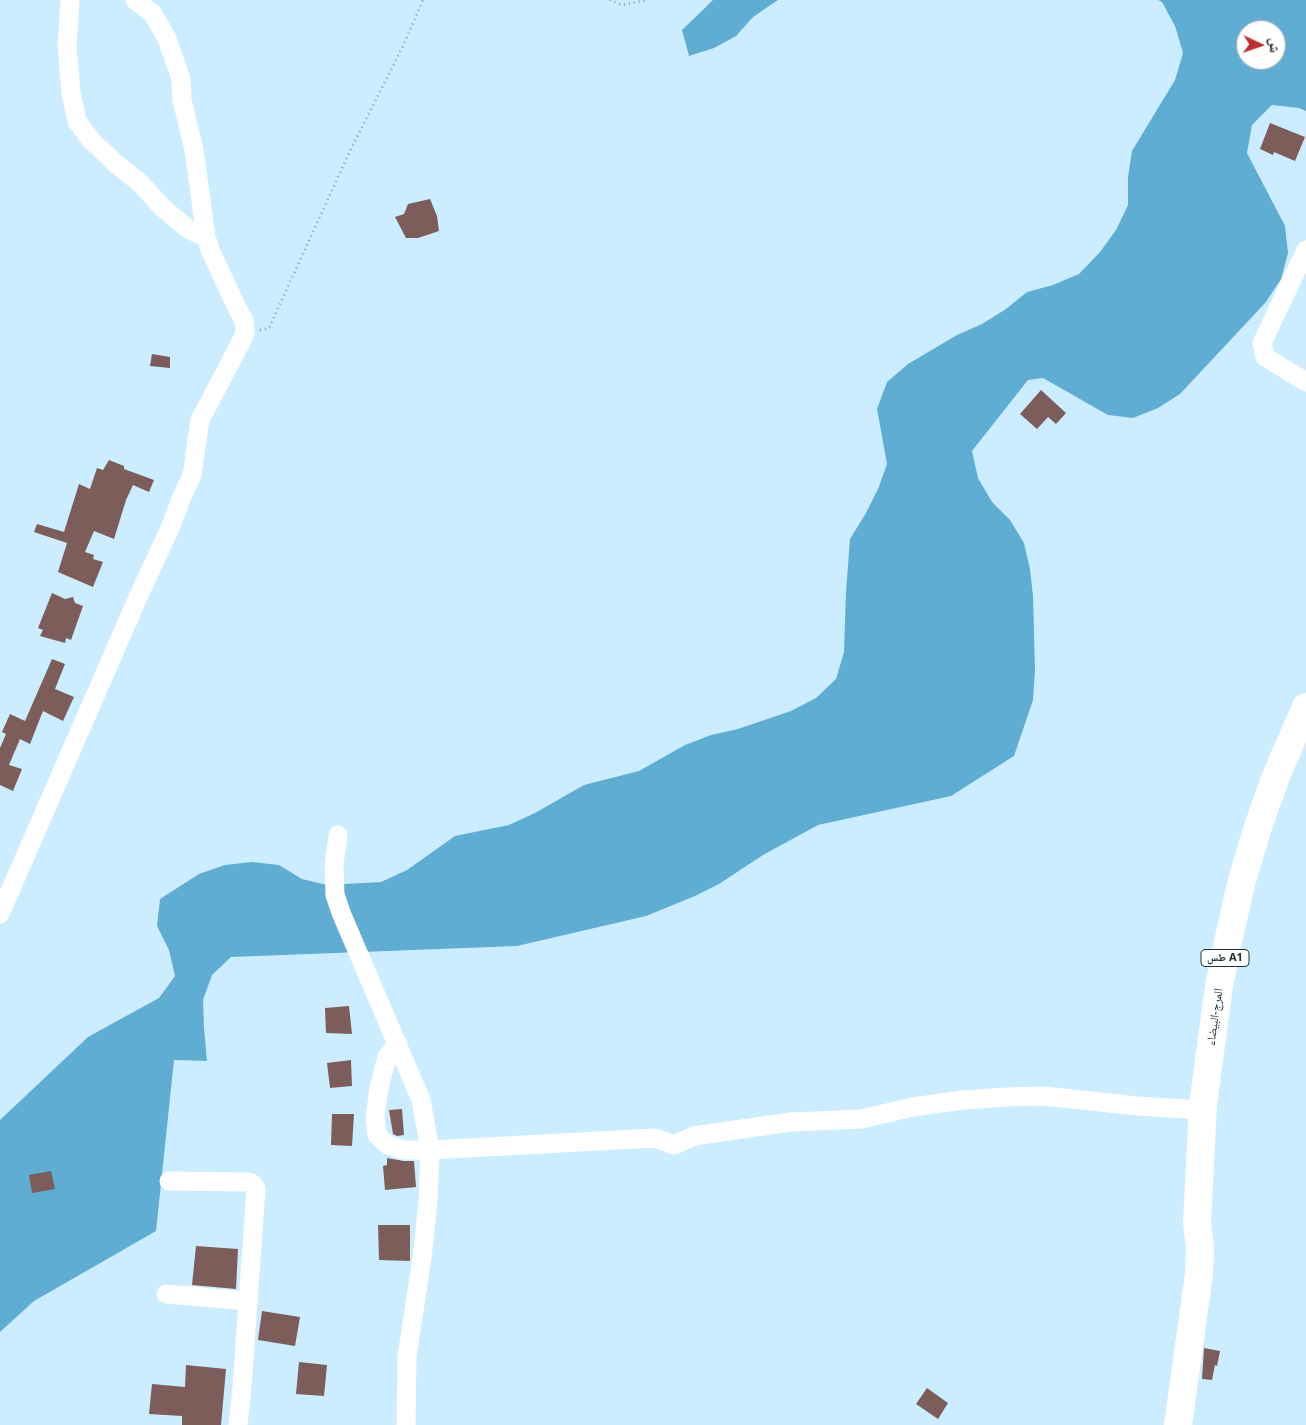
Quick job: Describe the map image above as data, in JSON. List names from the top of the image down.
{
  "streets": {
    "highway": ["طس A1", "المرج-البيضاء"]
  },
  "north": "right"
}
